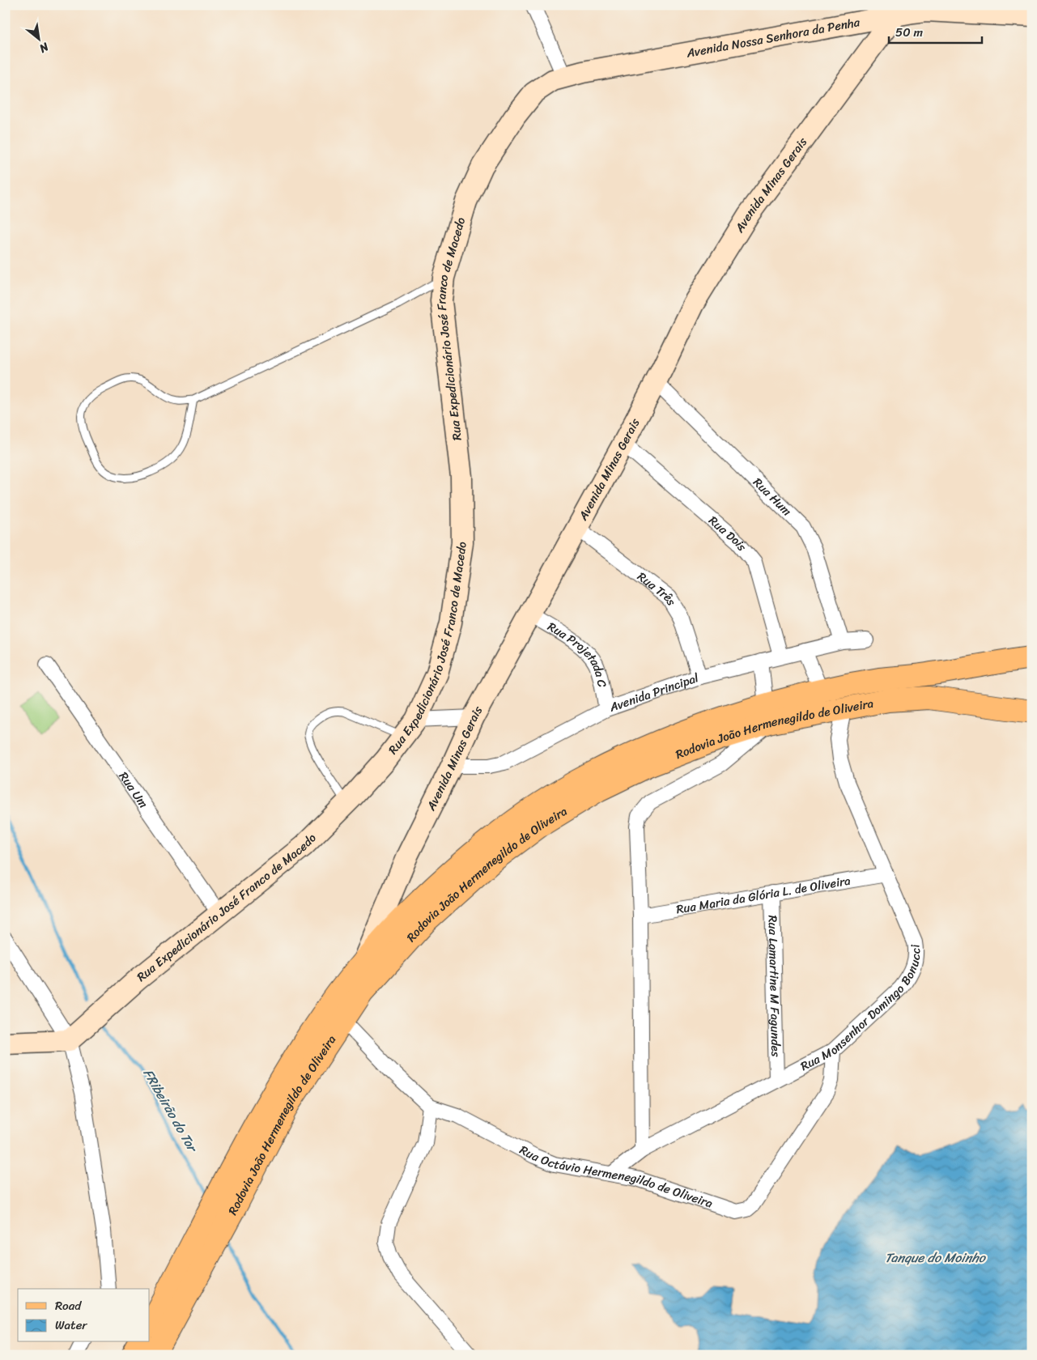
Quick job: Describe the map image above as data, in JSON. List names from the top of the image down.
{
  "streets": {
    "main road": ["Rodovia João Hermenegildo de Oliveira"],
    "street": [
      "Avenida Nossa Senhora da Penha",
      "Avenida Minas Gerais",
      "Rua Expedicionário José Franco de Macedo",
      "Rua Hum",
      "Rua Dois",
      "Rua Três",
      "Rua Projetada C",
      "Avenida Principal",
      "Rua Um",
      "Rua Maria da Glória L. de Oliveira",
      "Rua Lamartine M Fagundes",
      "Rua Monsenhor Domingo Bonucci",
      "Rua Octávio Hermenegildo de Oliveira"
    ]
  },
  "crossings": [
    ["Avenida Nossa Senhora da Penha", "Avenida Minas Gerais"],
    ["Avenida Nossa Senhora da Penha", "Rua Expedicionário José Franco de Macedo"],
    ["Avenida Minas Gerais", "Rua Hum"],
    ["Avenida Minas Gerais", "Rua Dois"],
    ["Avenida Minas Gerais", "Rua Três"],
    ["Avenida Minas Gerais", "Rua Projetada C"],
    ["Avenida Minas Gerais", "Avenida Principal"],
    ["Avenida Minas Gerais", "Rodovia João Hermenegildo de Oliveira"],
    ["Rua Expedicionário José Franco de Macedo", "Rua Um"],
    ["Rua Hum", "Avenida Principal"],
    ["Rua Dois", "Avenida Principal"],
    ["Rua Três", "Avenida Principal"],
    ["Rua Projetada C", "Avenida Principal"],
    ["Rodovia João Hermenegildo de Oliveira", "Rua Monsenhor Domingo Bonucci"],
    ["Rodovia João Hermenegildo de Oliveira", "Rua Octávio Hermenegildo de Oliveira"],
    ["Rua Maria da Glória L. de Oliveira", "Rua Lamartine M Fagundes"],
    ["Rua Maria da Glória L. de Oliveira", "Rua Monsenhor Domingo Bonucci"],
    ["Rua Lamartine M Fagundes", "Rua Monsenhor Domingo Bonucci"],
    ["Rua Monsenhor Domingo Bonucci", "Rua Octávio Hermenegildo de Oliveira"]
  ],
  "water": ["FRibeirão do Tor", "Tanque do Moinho"],
  "legend": ["Road", "Water"],
  "scale_bar": "50 m",
  "north": "bottom right"
}
